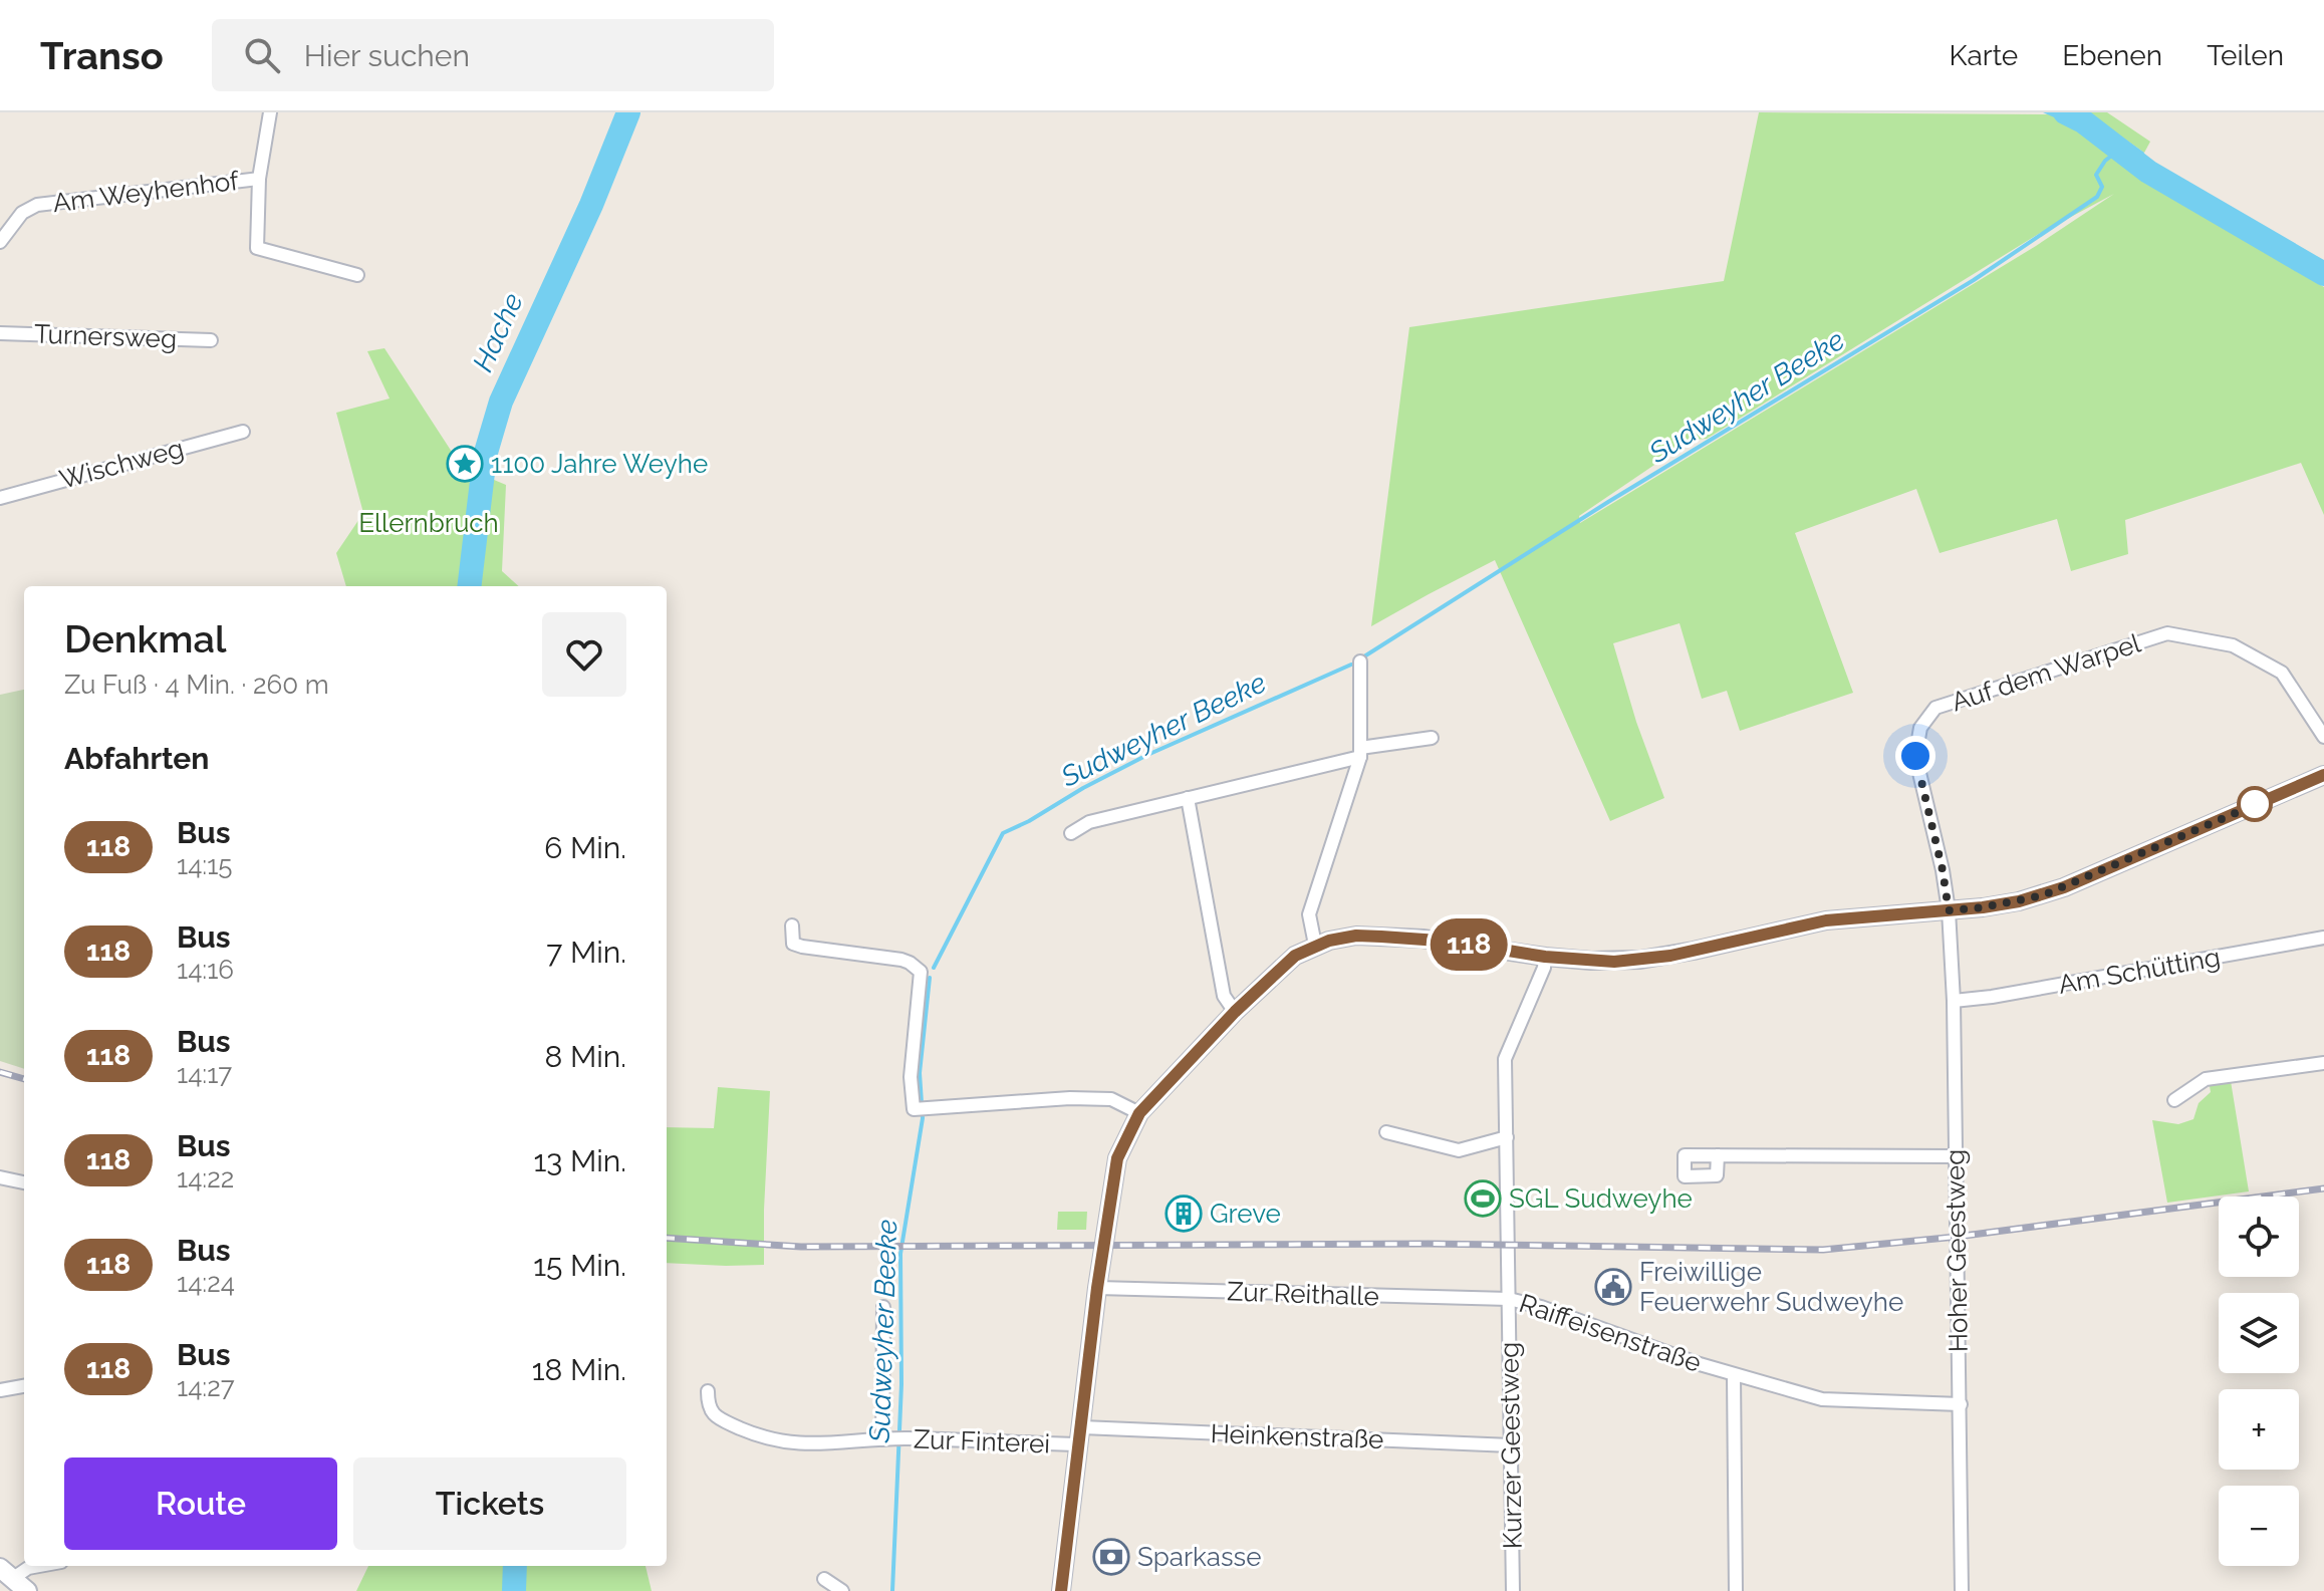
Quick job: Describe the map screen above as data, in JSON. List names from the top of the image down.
{
  "streets": {
    "street": [
      "Am Weyhenhof",
      "Turnersweg",
      "Wischweg",
      "Auf dem Warpel",
      "Am Schütting",
      "Hoher Geestweg",
      "Zur Reithalle",
      "Raiffeisenstraße",
      "Heinkenstraße",
      "Zur Finterei",
      "Kurzer Geestweg"
    ]
  },
  "crossings": [
    ["Auf dem Warpel", "Hoher Geestweg"],
    ["Am Schütting", "Hoher Geestweg"],
    ["Hoher Geestweg", "Raiffeisenstraße"],
    ["Zur Reithalle", "Raiffeisenstraße"],
    ["Zur Reithalle", "Kurzer Geestweg"],
    ["Raiffeisenstraße", "Kurzer Geestweg"],
    ["Heinkenstraße", "Zur Finterei"],
    ["Heinkenstraße", "Kurzer Geestweg"]
  ],
  "water": ["Hache", "Sudweyher Beeke"],
  "parks": ["Ellernbruch"],
  "places": {
    "place": ["1100 Jahre Weyhe"],
    "sports": ["SGL Sudweyhe"],
    "building": ["Greve"],
    "public building": ["Freiwillige Feuerwehr Sudweyhe"],
    "bank": ["Sparkasse"]
  },
  "lines": ["bus line 118"],
  "page": {
    "header": "Transo",
    "search": "Hier suchen",
    "nav": ["Karte", "Ebenen", "Teilen"],
    "on_map": "118",
    "heading": [
      ["Denkmal", "Zu Fuß · 4 Min. · 260 m"],
      "Abfahrten"
    ],
    "list": [
      {
        "mark": "118",
        "name": "Bus",
        "note": "14:15",
        "value": "6 Min."
      },
      {
        "mark": "118",
        "name": "Bus",
        "note": "14:16",
        "value": "7 Min."
      },
      {
        "mark": "118",
        "name": "Bus",
        "note": "14:17",
        "value": "8 Min."
      },
      {
        "mark": "118",
        "name": "Bus",
        "note": "14:22",
        "value": "13 Min."
      },
      {
        "mark": "118",
        "name": "Bus",
        "note": "14:24",
        "value": "15 Min."
      },
      {
        "mark": "118",
        "name": "Bus",
        "note": "14:27",
        "value": "18 Min."
      }
    ],
    "map_buttons": ["+", "−"],
    "buttons": ["Route", "Tickets"]
  }
}
